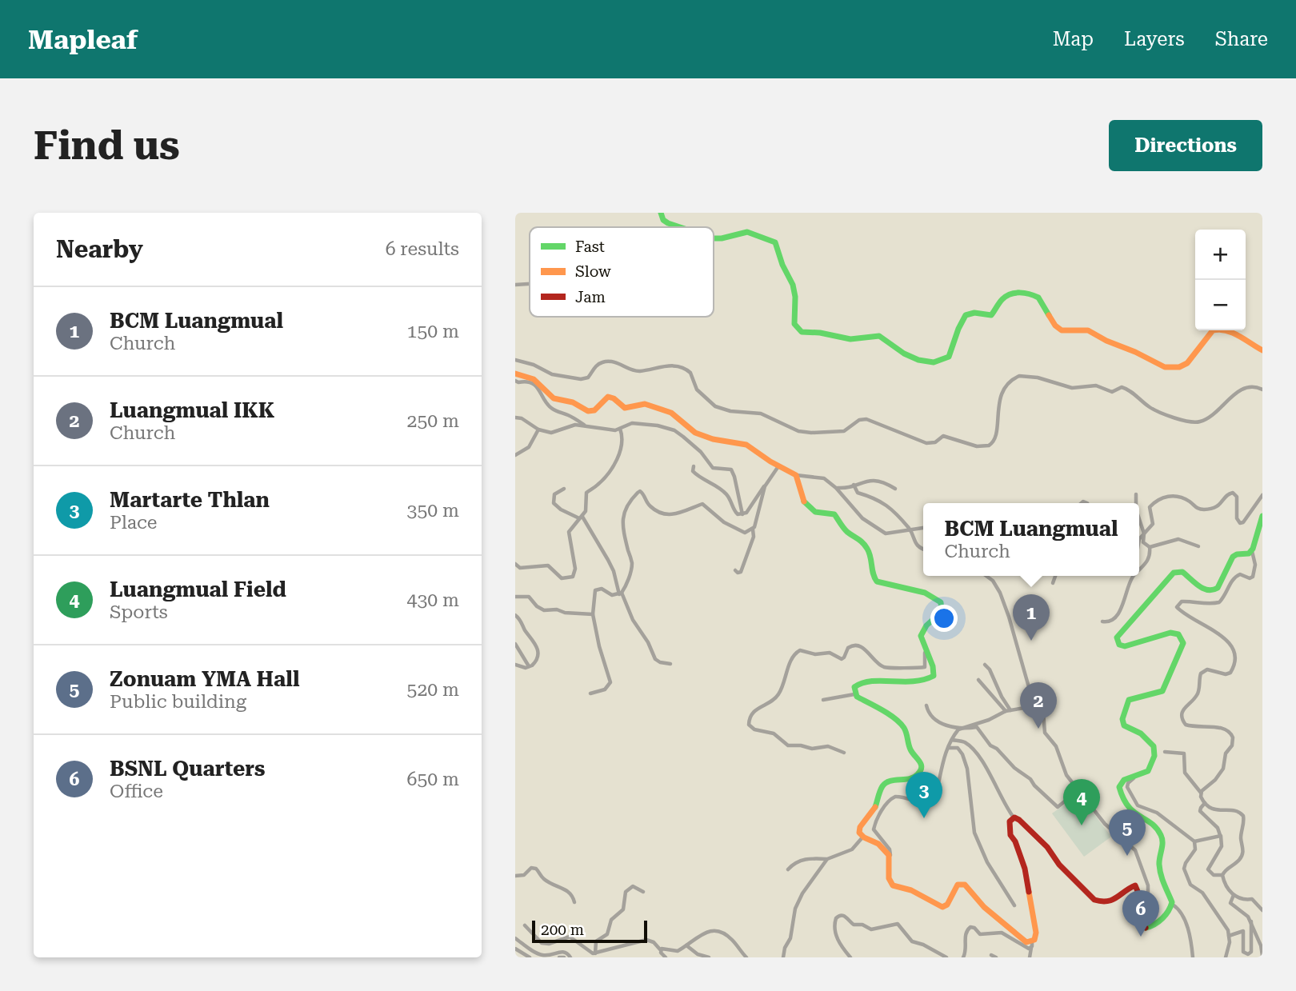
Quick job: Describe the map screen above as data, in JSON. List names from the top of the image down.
{
  "legend": ["Fast", "Slow", "Jam"],
  "scale_bar": "200 m",
  "page": {
    "header": "Mapleaf",
    "nav": ["Map", "Layers", "Share"],
    "buttons": "Directions",
    "title": "Find us",
    "heading": ["Nearby", "6 results"],
    "map_buttons": ["+", "−"],
    "list": [
      {
        "mark": "1",
        "name": "BCM Luangmual",
        "note": "Church",
        "value": "150 m"
      },
      {
        "mark": "2",
        "name": "Luangmual IKK",
        "note": "Church",
        "value": "250 m"
      },
      {
        "mark": "3",
        "name": "Martarte Thlan",
        "note": "Place",
        "value": "350 m"
      },
      {
        "mark": "4",
        "name": "Luangmual Field",
        "note": "Sports",
        "value": "430 m"
      },
      {
        "mark": "5",
        "name": "Zonuam YMA Hall",
        "note": "Public building",
        "value": "520 m"
      },
      {
        "mark": "6",
        "name": "BSNL Quarters",
        "note": "Office",
        "value": "650 m"
      }
    ],
    "popup": ["BCM Luangmual", "Church"],
    "pins": [
      "1",
      "2",
      "3",
      "4",
      "5",
      "6"
    ],
    "scale": "200 m"
  }
}
